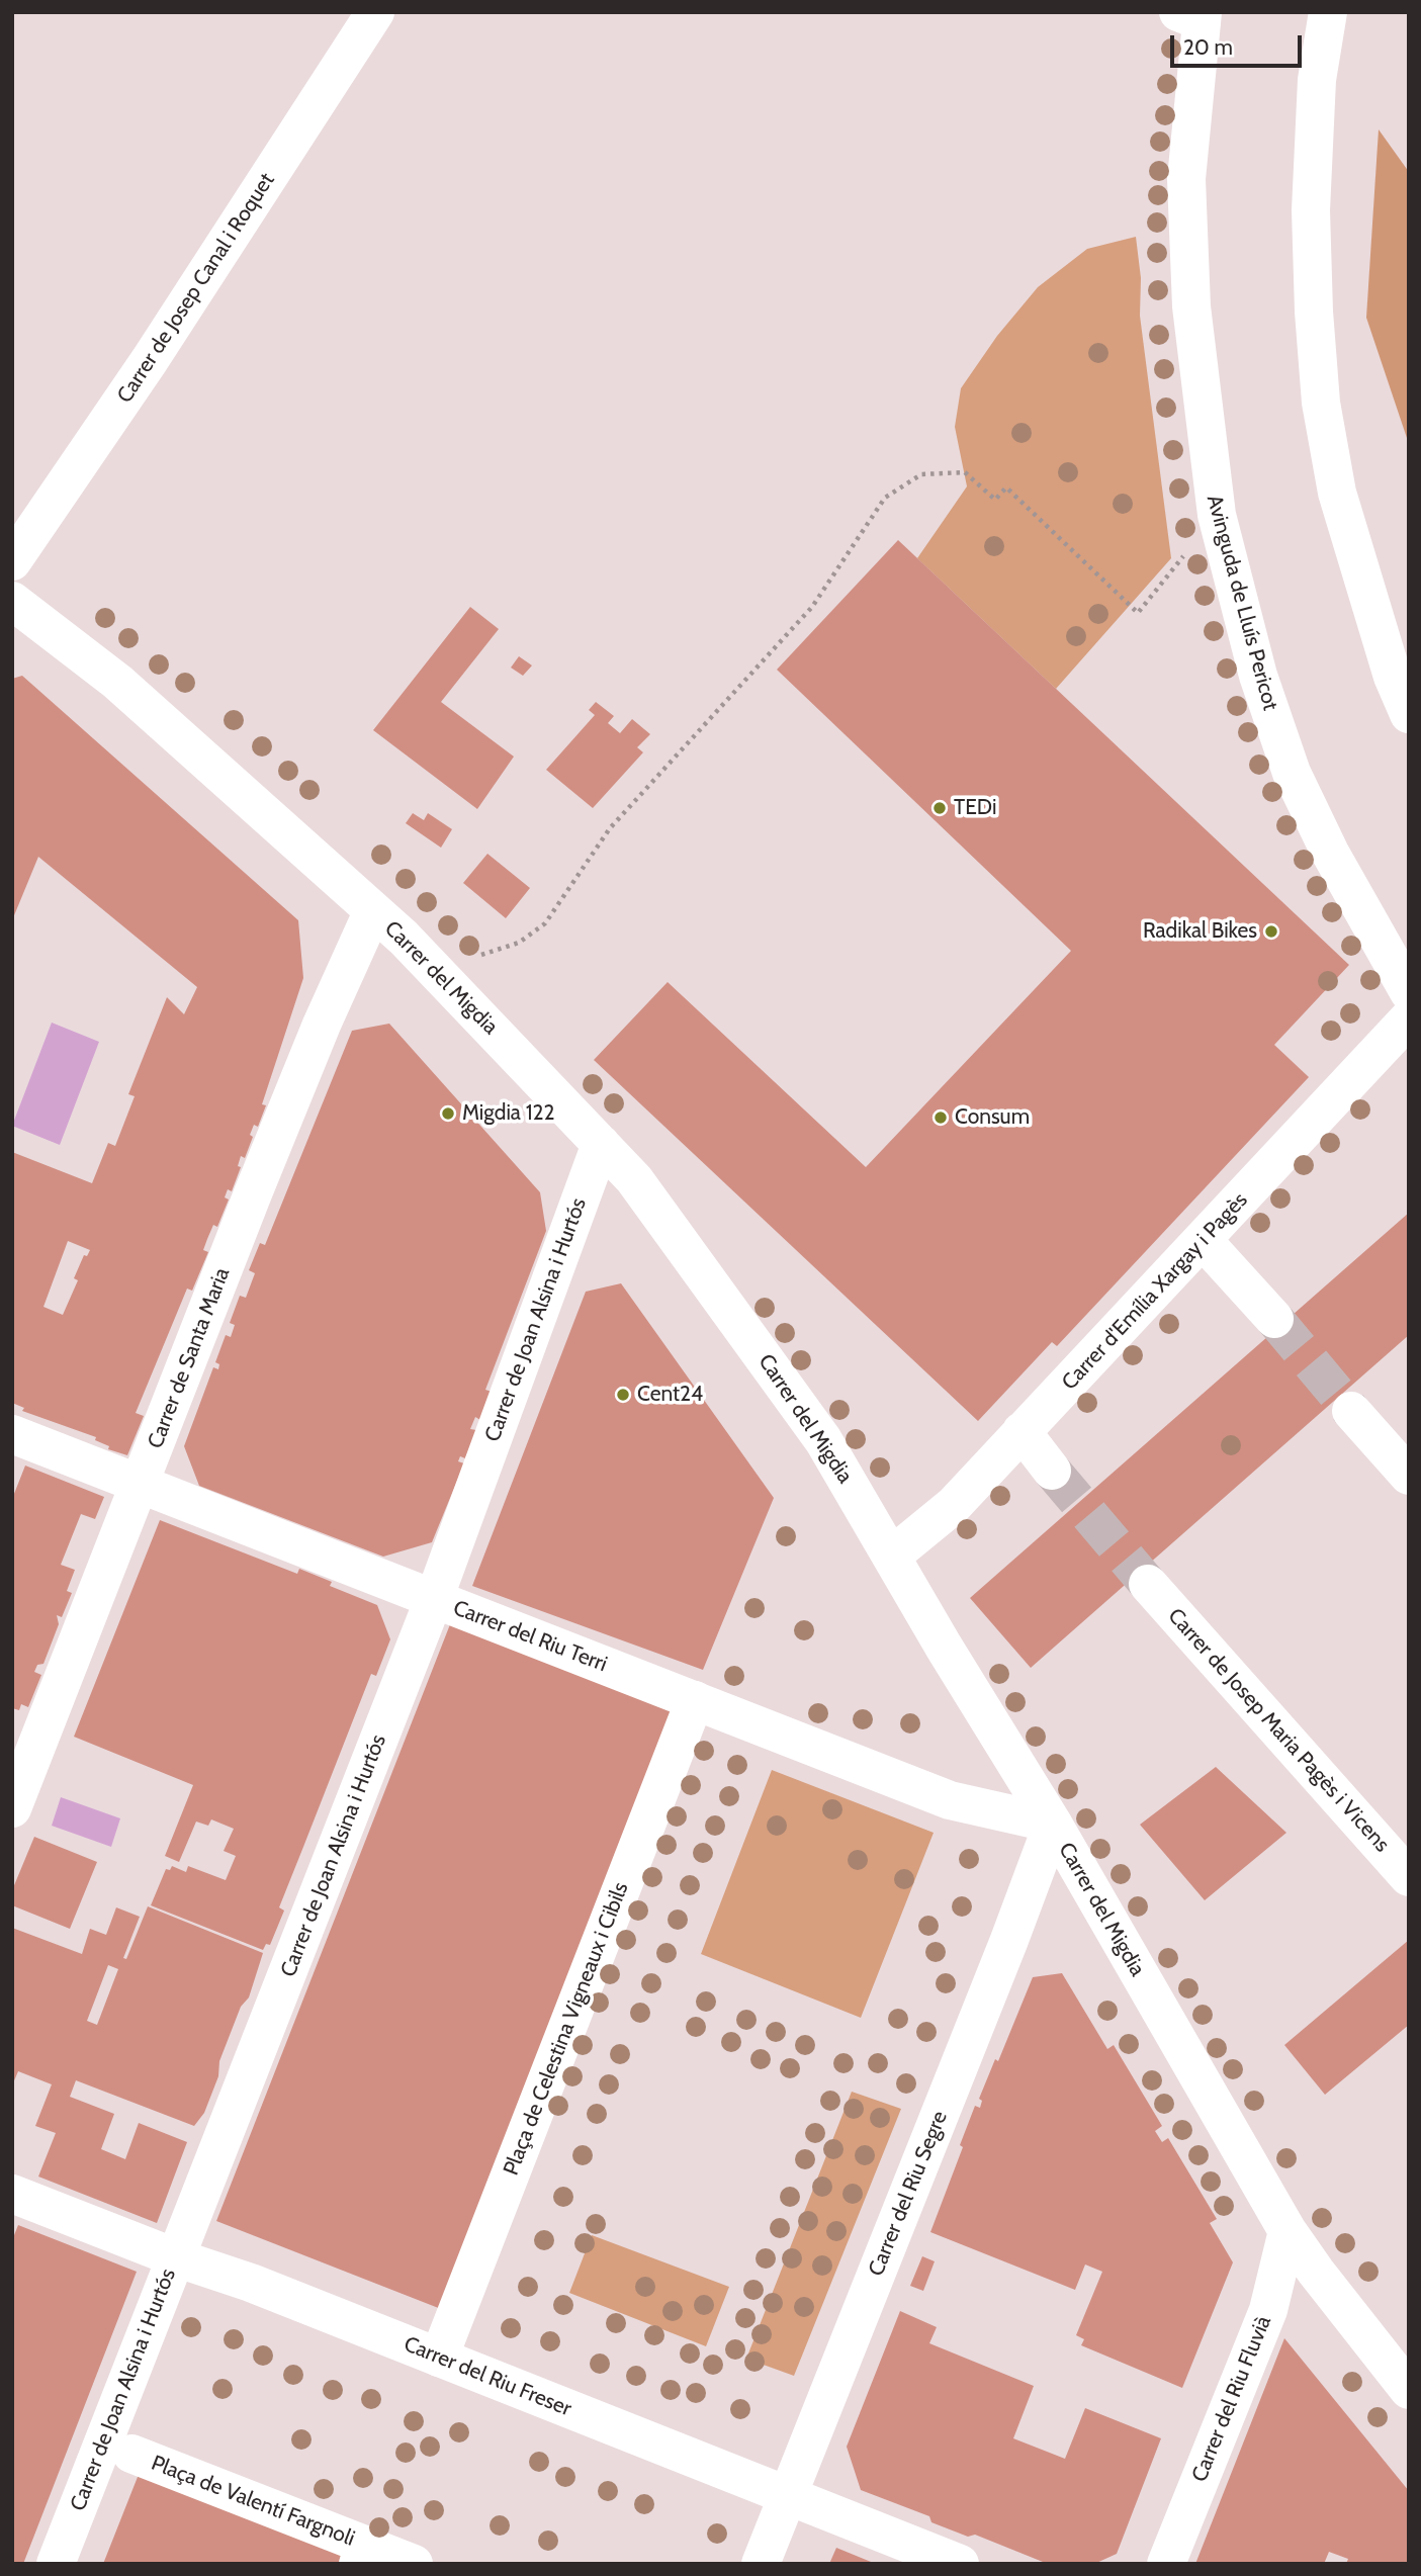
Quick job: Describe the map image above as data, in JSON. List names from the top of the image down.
{
  "streets": {
    "street": [
      "Carrer de Josep Canal i Roquet",
      "Avinguda de Lluís Pericot",
      "Carrer del Migdia",
      "Carrer d'Emília Xargay i Pagès",
      "Carrer de Joan Alsina i Hurtós",
      "Carrer de Santa Maria",
      "Carrer del Riu Terri",
      "Carrer de Josep Maria Pagès i Vicens",
      "Plaça de Celestina Vigneaux i Cibils",
      "Carrer del Riu Segre",
      "Carrer del Riu Freser",
      "Carrer del Riu Fluvià",
      "Plaça de Valentí Fargnoli"
    ]
  },
  "crossings": [
    ["Carrer del Migdia", "Carrer d'Emília Xargay i Pagès"],
    ["Carrer del Migdia", "Carrer de Joan Alsina i Hurtós"],
    ["Carrer del Migdia", "Carrer de Santa Maria"],
    ["Carrer del Migdia", "Carrer del Riu Terri"],
    ["Carrer del Migdia", "Carrer del Riu Segre"],
    ["Carrer del Migdia", "Carrer del Riu Fluvià"],
    ["Carrer de Joan Alsina i Hurtós", "Carrer del Riu Terri"],
    ["Carrer de Joan Alsina i Hurtós", "Carrer del Riu Freser"],
    ["Carrer de Santa Maria", "Carrer del Riu Terri"],
    ["Carrer del Riu Terri", "Plaça de Celestina Vigneaux i Cibils"],
    ["Carrer del Riu Terri", "Carrer del Riu Segre"],
    ["Plaça de Celestina Vigneaux i Cibils", "Carrer del Riu Freser"],
    ["Carrer del Riu Segre", "Carrer del Riu Freser"]
  ],
  "places": [
    "TEDi",
    "Radikal Bikes",
    "Migdia 122",
    "Consum",
    "Cent24"
  ],
  "scale_bar": "20 m"
}
